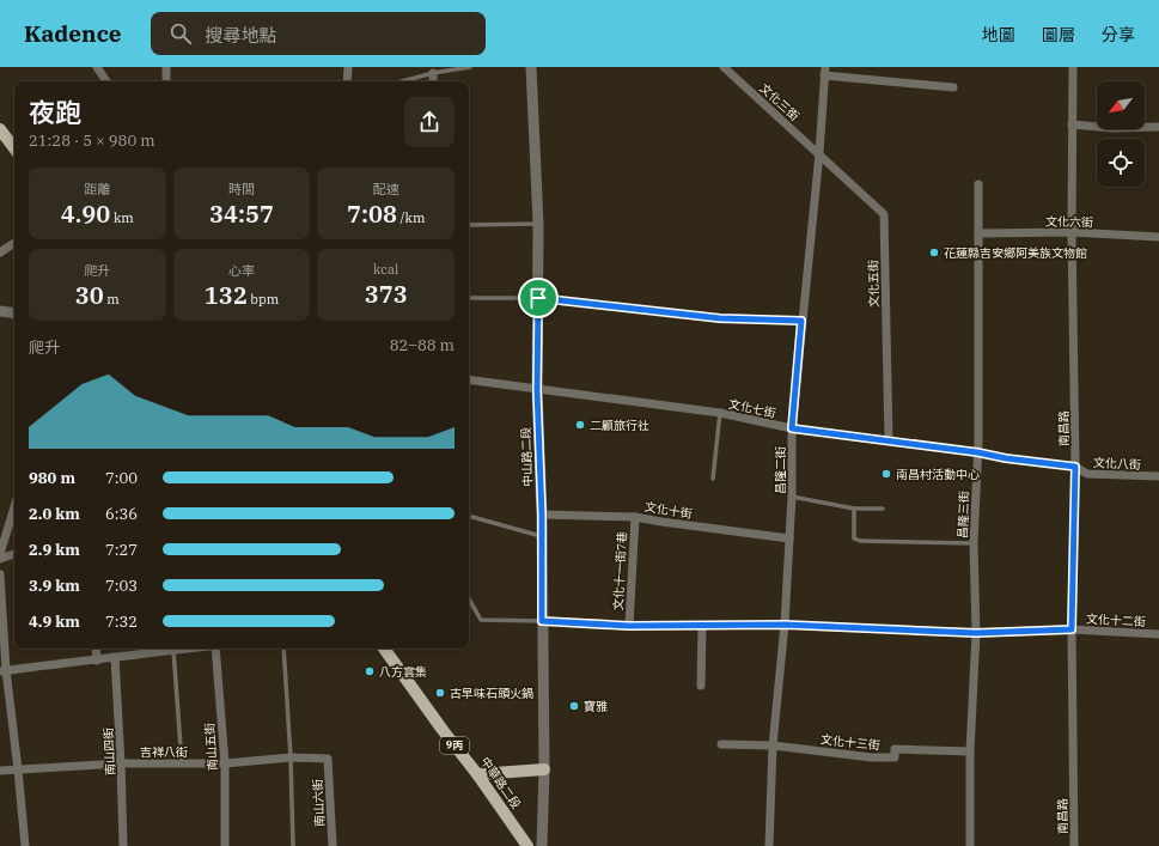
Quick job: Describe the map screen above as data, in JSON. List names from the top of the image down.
{
  "streets": {
    "main road": ["9丙", "中華路二段"],
    "street": [
      "文化三街",
      "文化六街",
      "文化五街",
      "文化七街",
      "南昌路",
      "中山路二段",
      "文化八街",
      "昌隆二街",
      "文化十街",
      "昌隆三街",
      "文化十一街7巷",
      "文化十二街",
      "文化十三街",
      "南山五街",
      "南山四街",
      "吉祥八街",
      "南山六街"
    ]
  },
  "crossings": [
    ["文化三街", "文化五街"],
    ["文化三街", "昌隆二街"],
    ["文化六街", "南昌路"],
    ["文化六街", "昌隆三街"],
    ["文化五街", "文化七街"],
    ["文化五街", "昌隆二街"],
    ["文化七街", "南昌路"],
    ["文化七街", "中山路二段"],
    ["文化七街", "文化八街"],
    ["文化七街", "昌隆二街"],
    ["文化七街", "昌隆三街"],
    ["南昌路", "文化八街"],
    ["南昌路", "文化十二街"],
    ["中山路二段", "文化十街"],
    ["中山路二段", "文化十二街"],
    ["昌隆二街", "文化十街"],
    ["昌隆二街", "文化十二街"],
    ["昌隆二街", "文化十三街"],
    ["文化十街", "文化十一街7巷"],
    ["昌隆三街", "文化十二街"],
    ["昌隆三街", "文化十三街"],
    ["文化十一街7巷", "文化十二街"],
    ["南山五街", "吉祥八街"],
    ["南山四街", "吉祥八街"],
    ["吉祥八街", "南山六街"]
  ],
  "places": [
    "花蓮縣吉安鄉阿美族文物館",
    "二顧旅行社",
    "南昌村活動中心",
    "八方雲集",
    "古早味石頭火鍋",
    "寶雅"
  ],
  "north": "bottom left",
  "page": {
    "header": "Kadence",
    "search": "搜尋地點",
    "nav": ["地圖", "圖層", "分享"],
    "heading": ["夜跑", "21:28 · 5 × 980 m"],
    "stats": [
      ["距離", "4.90 km"],
      ["時間", "34:57"],
      ["配速", "7:08 /km"],
      ["爬升", "30 m"],
      ["心率", "132 bpm"],
      ["kcal", "373"]
    ],
    "chart": ["爬升", "82–88 m"],
    "list": [
      {
        "name": "980 m",
        "note": "7:00"
      },
      {
        "name": "2.0 km",
        "note": "6:36"
      },
      {
        "name": "2.9 km",
        "note": "7:27"
      },
      {
        "name": "3.9 km",
        "note": "7:03"
      },
      {
        "name": "4.9 km",
        "note": "7:32"
      }
    ]
  }
}
